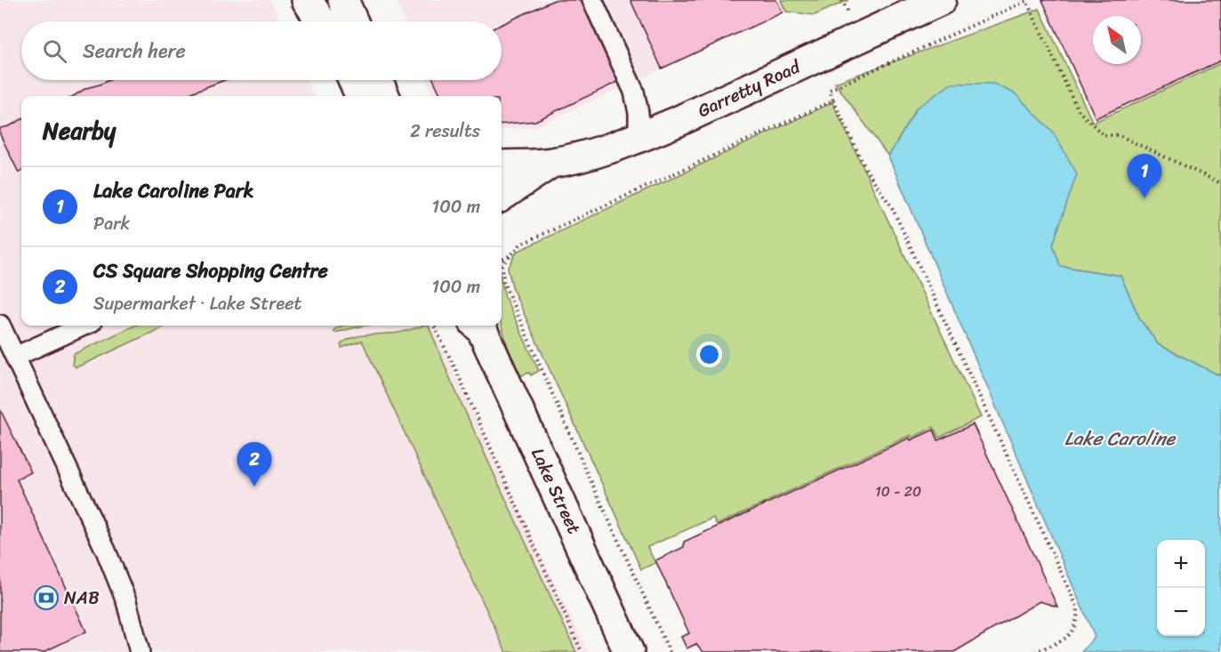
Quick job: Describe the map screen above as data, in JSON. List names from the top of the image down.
{
  "streets": {
    "street": ["Garretty Road", "Lake Street"]
  },
  "water": ["Lake Caroline"],
  "places": {
    "bank": ["NAB"]
  },
  "house_numbers": ["10 - 20"],
  "north": "top left",
  "page": {
    "search": "Search here",
    "heading": ["Nearby", "2 results"],
    "pins": ["1", "2"],
    "list": [
      {
        "mark": "1",
        "name": "Lake Caroline Park",
        "note": "Park",
        "value": "100 m"
      },
      {
        "mark": "2",
        "name": "CS Square Shopping Centre",
        "note": "Supermarket · Lake Street",
        "value": "100 m"
      }
    ],
    "map_buttons": ["+", "−"]
  }
}
